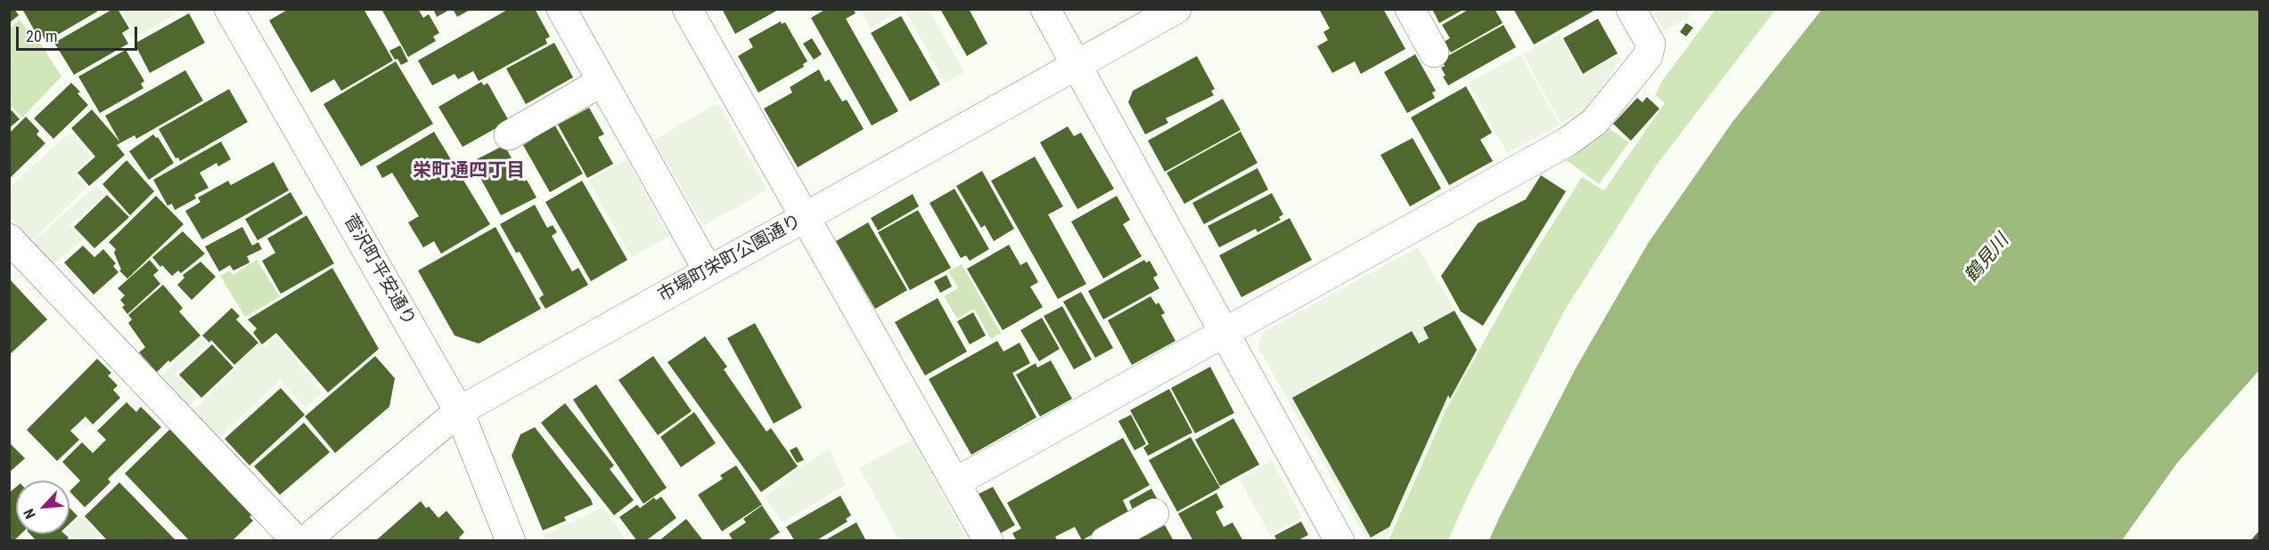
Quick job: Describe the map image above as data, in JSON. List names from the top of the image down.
{
  "streets": {
    "street": ["市場町栄町公園通り", "菅沢町平安通り"]
  },
  "crossings": [
    ["市場町栄町公園通り", "菅沢町平安通り"]
  ],
  "districts": ["栄町通四丁目"],
  "water": ["鶴見川"],
  "scale_bar": "20 m",
  "north": "bottom left"
}
